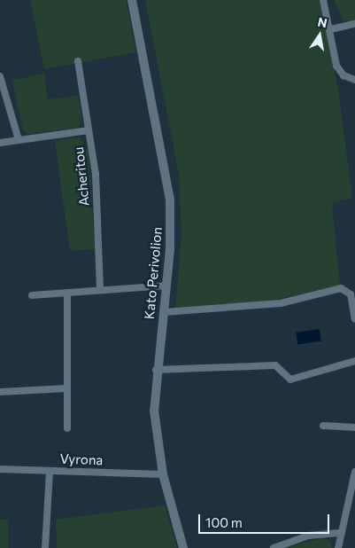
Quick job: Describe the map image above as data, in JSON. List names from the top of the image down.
{
  "streets": {
    "street": ["Acheritou", "Kato Perivolion", "Vyrona"]
  },
  "crossings": [
    ["Kato Perivolion", "Vyrona"]
  ],
  "scale_bar": "100 m",
  "north": "top"
}
